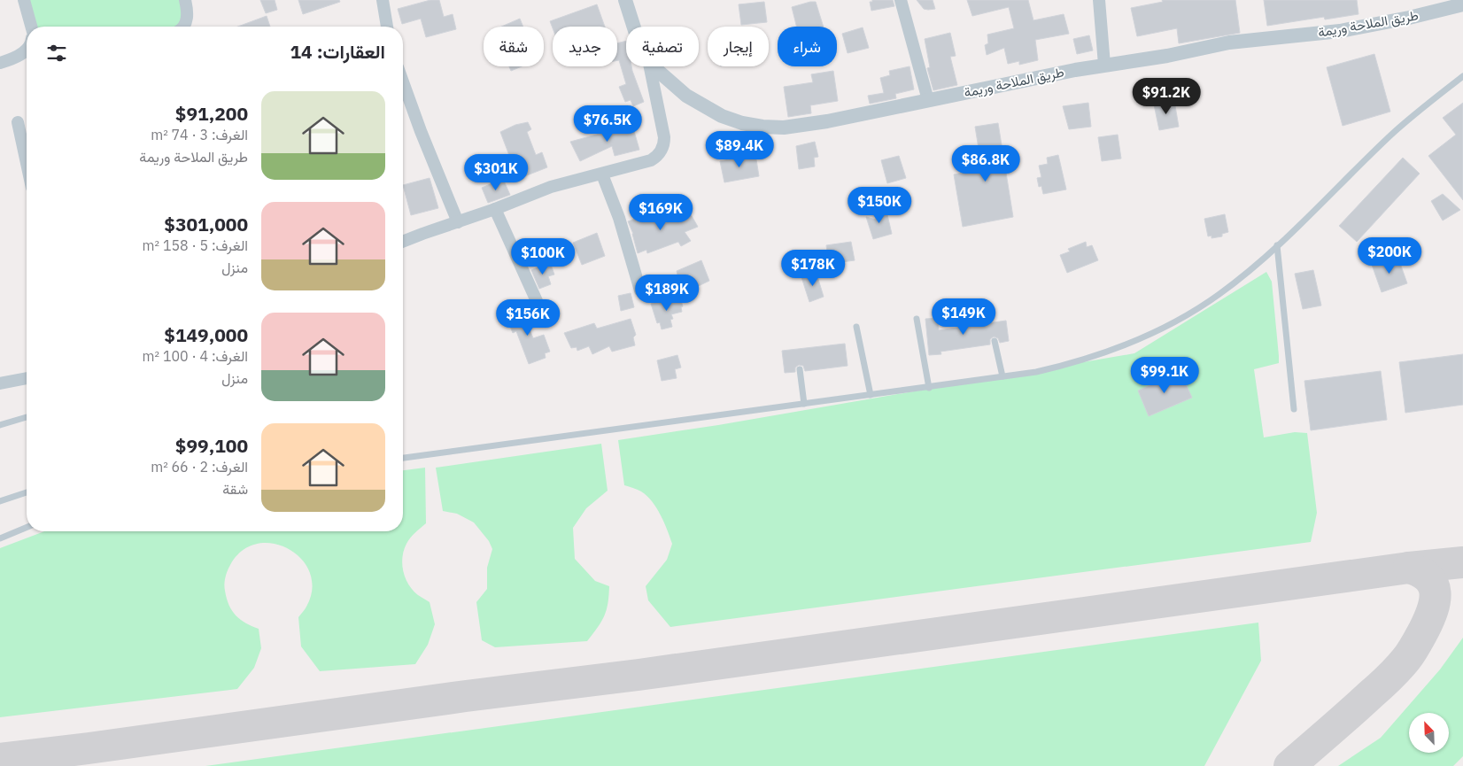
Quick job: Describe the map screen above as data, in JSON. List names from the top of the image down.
{
  "streets": {
    "street": ["طريق الملاحة وريمة"]
  },
  "north": "top left",
  "page": {
    "chip": [
      "شراء",
      "إيجار",
      "تصفية",
      "جديد",
      "شقة"
    ],
    "heading": "العقارات: 14",
    "price": [
      "$91.2K",
      "$76.5K",
      "$89.4K",
      "$86.8K",
      "$301K",
      "$150K",
      "$169K",
      "$200K",
      "$100K",
      "$178K",
      "$189K",
      "$149K",
      "$156K",
      "$99.1K"
    ],
    "list": [
      {
        "name": "$91,200",
        "note": "الغرف: 3 · 74 m² · طريق الملاحة وريمة"
      },
      {
        "name": "$301,000",
        "note": "الغرف: 5 · 158 m² · منزل"
      },
      {
        "name": "$149,000",
        "note": "الغرف: 4 · 100 m² · منزل"
      },
      {
        "name": "$99,100",
        "note": "الغرف: 2 · 66 m² · شقة"
      }
    ]
  }
}
